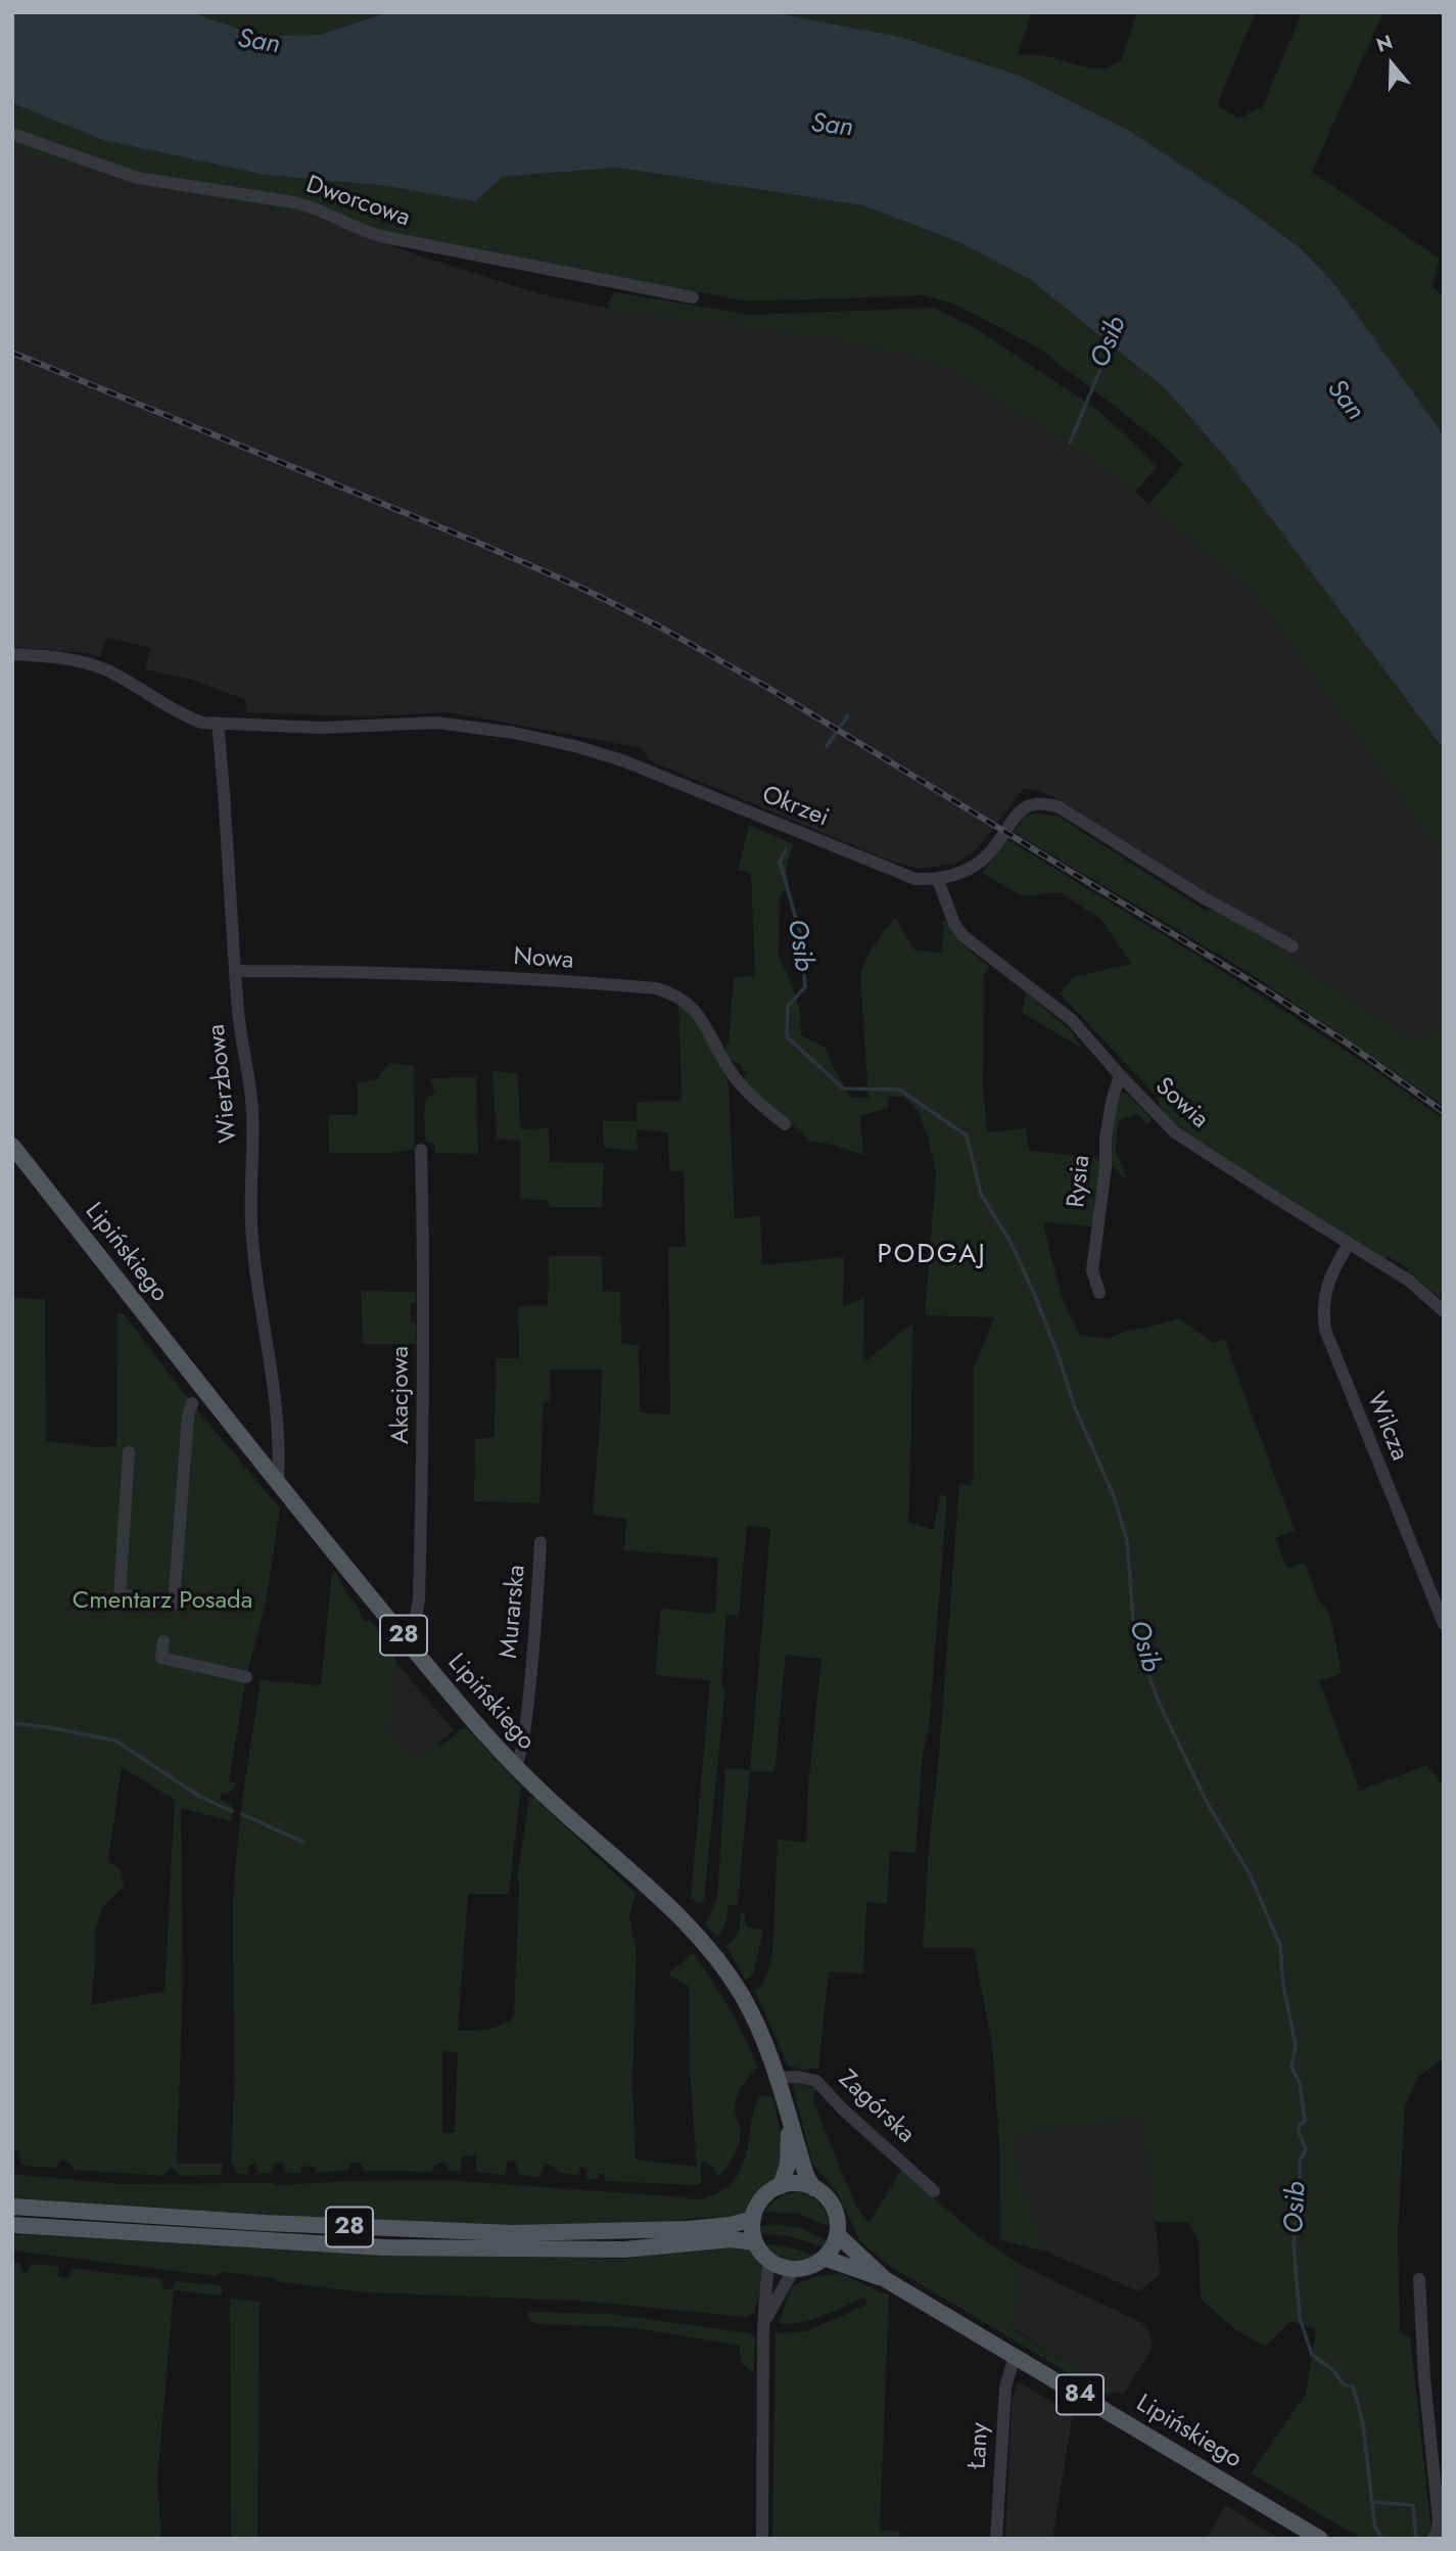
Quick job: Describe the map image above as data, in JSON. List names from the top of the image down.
{
  "streets": {
    "main road": ["Lipińskiego", "28", "84"],
    "street": [
      "Dworcowa",
      "Okrzei",
      "Nowa",
      "Wierzbowa",
      "Sowia",
      "Rysia",
      "Akacjowa",
      "Wilcza",
      "Murarska",
      "Zagórska",
      "Łany"
    ]
  },
  "crossings": [
    ["Okrzei", "Wierzbowa"],
    ["Okrzei", "Sowia"],
    ["Nowa", "Wierzbowa"],
    ["Wierzbowa", "Lipińskiego"],
    ["Sowia", "Rysia"],
    ["Sowia", "Wilcza"],
    ["Lipińskiego", "Akacjowa"],
    ["Lipińskiego", "Murarska"],
    ["Lipińskiego", "28"],
    ["Lipińskiego", "Zagórska"],
    ["Lipińskiego", "Łany"]
  ],
  "districts": ["PODGAJ"],
  "water": ["San", "Osib"],
  "parks": ["Cmentarz Posada"],
  "north": "top"
}
